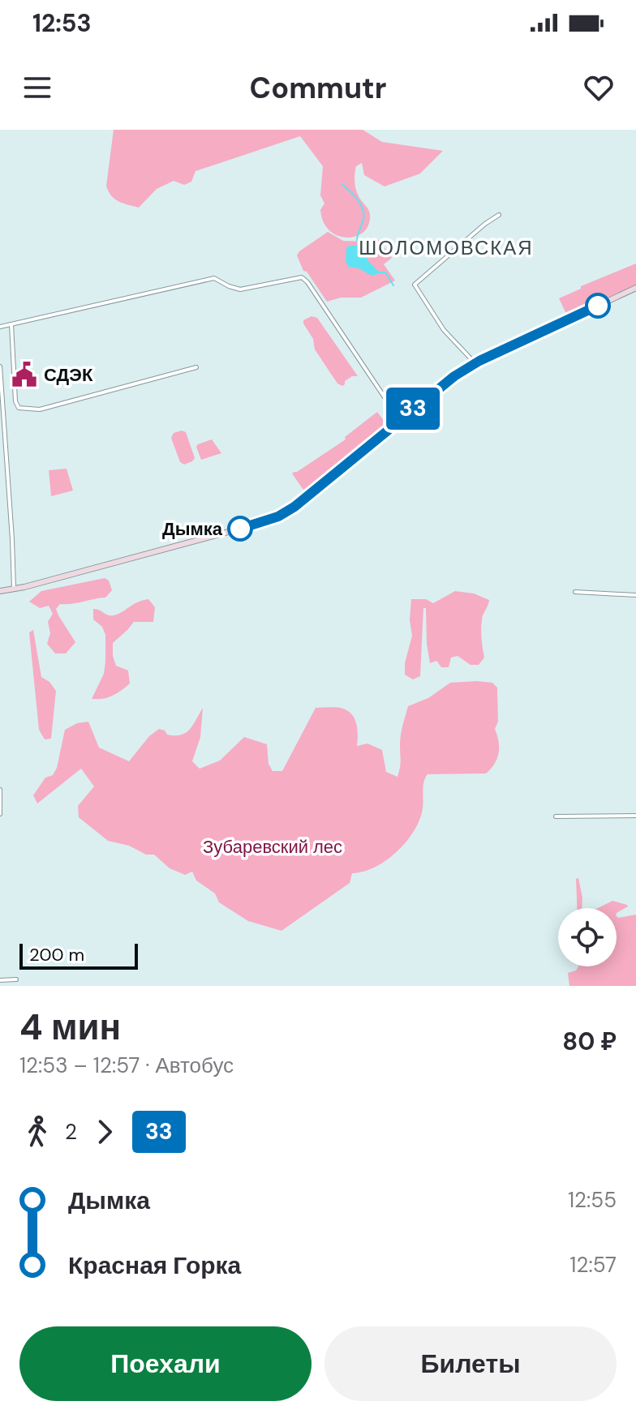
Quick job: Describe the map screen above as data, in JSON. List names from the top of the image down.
{
  "districts": ["ШОЛОМОВСКАЯ"],
  "parks": ["Зубаревский лес"],
  "places": {
    "public building": ["СДЭК"],
    "other": ["Дымка"]
  },
  "lines": ["bus line 33"],
  "scale_bar": "200 m",
  "page": {
    "status": "12:53",
    "header": "Commutr",
    "on_map": "33",
    "scale": "200 m",
    "heading": ["4 мин", "12:53 – 12:57 · Автобус", "80 ₽"],
    "legs": ["2", "33"],
    "list": [
      {
        "name": "Дымка",
        "value": "12:55"
      },
      {
        "name": "Красная Горка",
        "value": "12:57"
      }
    ],
    "buttons": ["Поехали", "Билеты"]
  }
}
